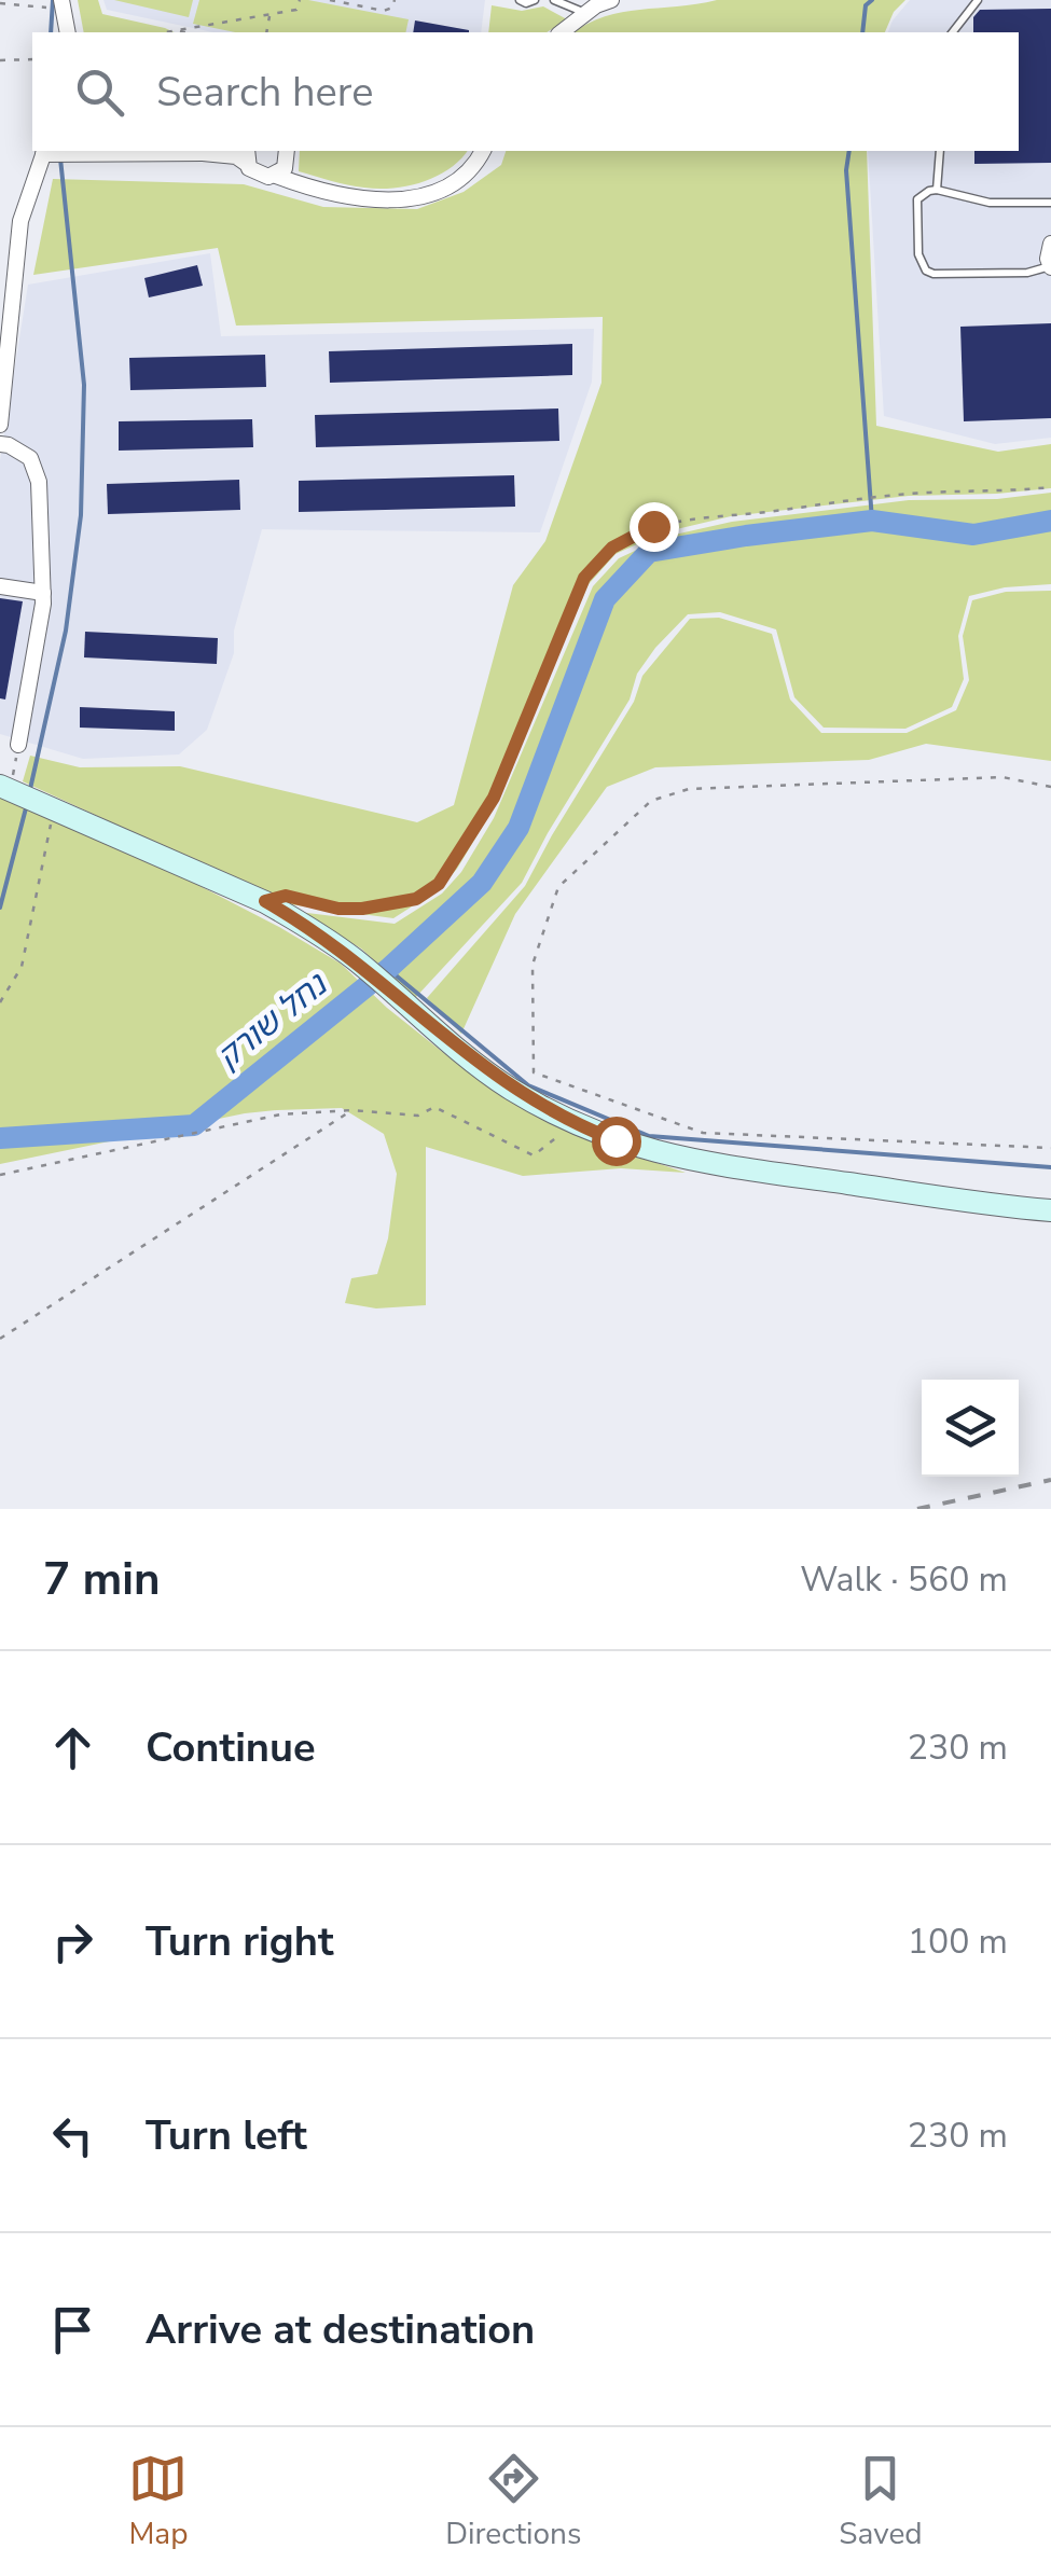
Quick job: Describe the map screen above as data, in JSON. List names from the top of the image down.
{
  "water": ["נחל שורק"],
  "page": {
    "search": "Search here",
    "heading": ["7 min", "Walk · 560 m"],
    "list": [
      ["Continue", "230 m"],
      ["Turn right", "100 m"],
      ["Turn left", "230 m"],
      "Arrive at destination"
    ],
    "nav": ["Map", "Directions", "Saved"]
  }
}
